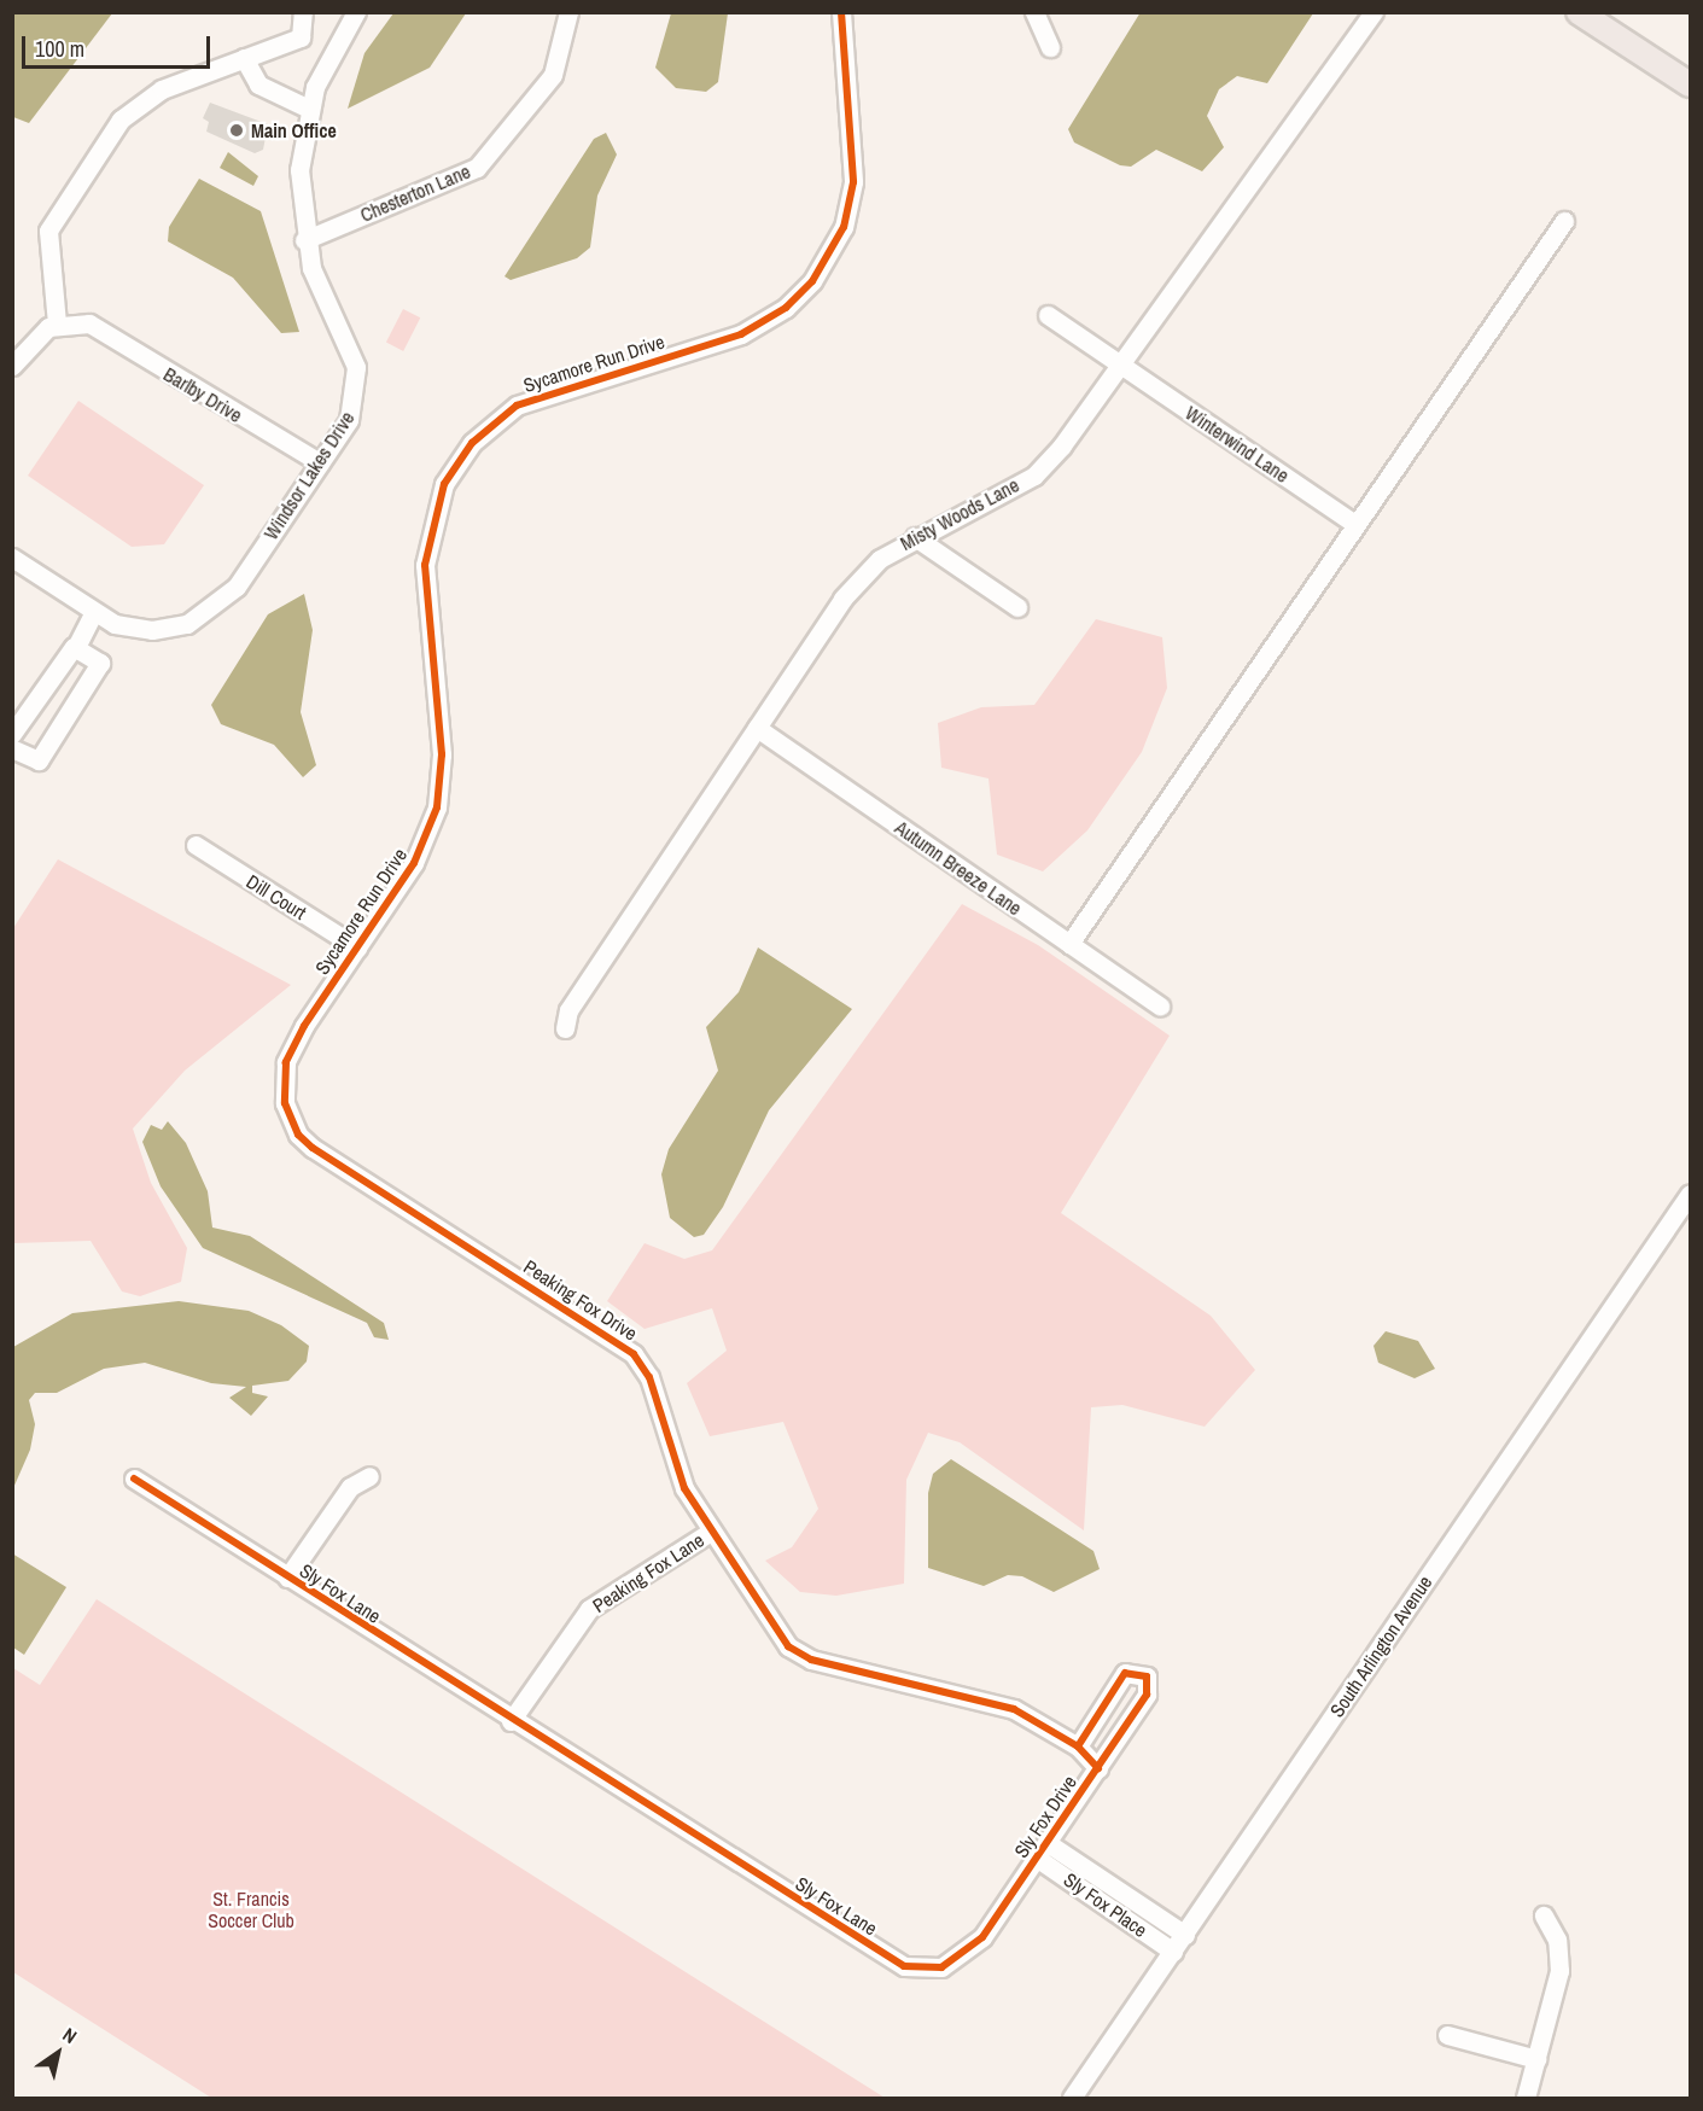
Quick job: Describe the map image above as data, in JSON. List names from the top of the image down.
{
  "streets": {
    "street": [
      "Chesterton Lane",
      "Sycamore Run Drive",
      "Barlby Drive",
      "Winterwind Lane",
      "Windsor Lakes Drive",
      "Misty Woods Lane",
      "Autumn Breeze Lane",
      "Dill Court",
      "Peaking Fox Drive",
      "Peaking Fox Lane",
      "Sly Fox Lane",
      "South Arlington Avenue",
      "Sly Fox Drive",
      "Sly Fox Place"
    ]
  },
  "crossings": [
    ["Chesterton Lane", "Windsor Lakes Drive"],
    ["Sycamore Run Drive", "Dill Court"],
    ["Sycamore Run Drive", "Peaking Fox Drive"],
    ["Barlby Drive", "Windsor Lakes Drive"],
    ["Winterwind Lane", "Misty Woods Lane"],
    ["Misty Woods Lane", "Autumn Breeze Lane"],
    ["Peaking Fox Drive", "Peaking Fox Lane"],
    ["Peaking Fox Drive", "Sly Fox Drive"],
    ["Peaking Fox Lane", "Sly Fox Lane"],
    ["Sly Fox Lane", "Sly Fox Drive"],
    ["South Arlington Avenue", "Sly Fox Place"],
    ["Sly Fox Drive", "Sly Fox Place"]
  ],
  "parks": ["St. Francis Soccer Club"],
  "places": ["Main Office"],
  "scale_bar": "100 m",
  "north": "top right"
}
